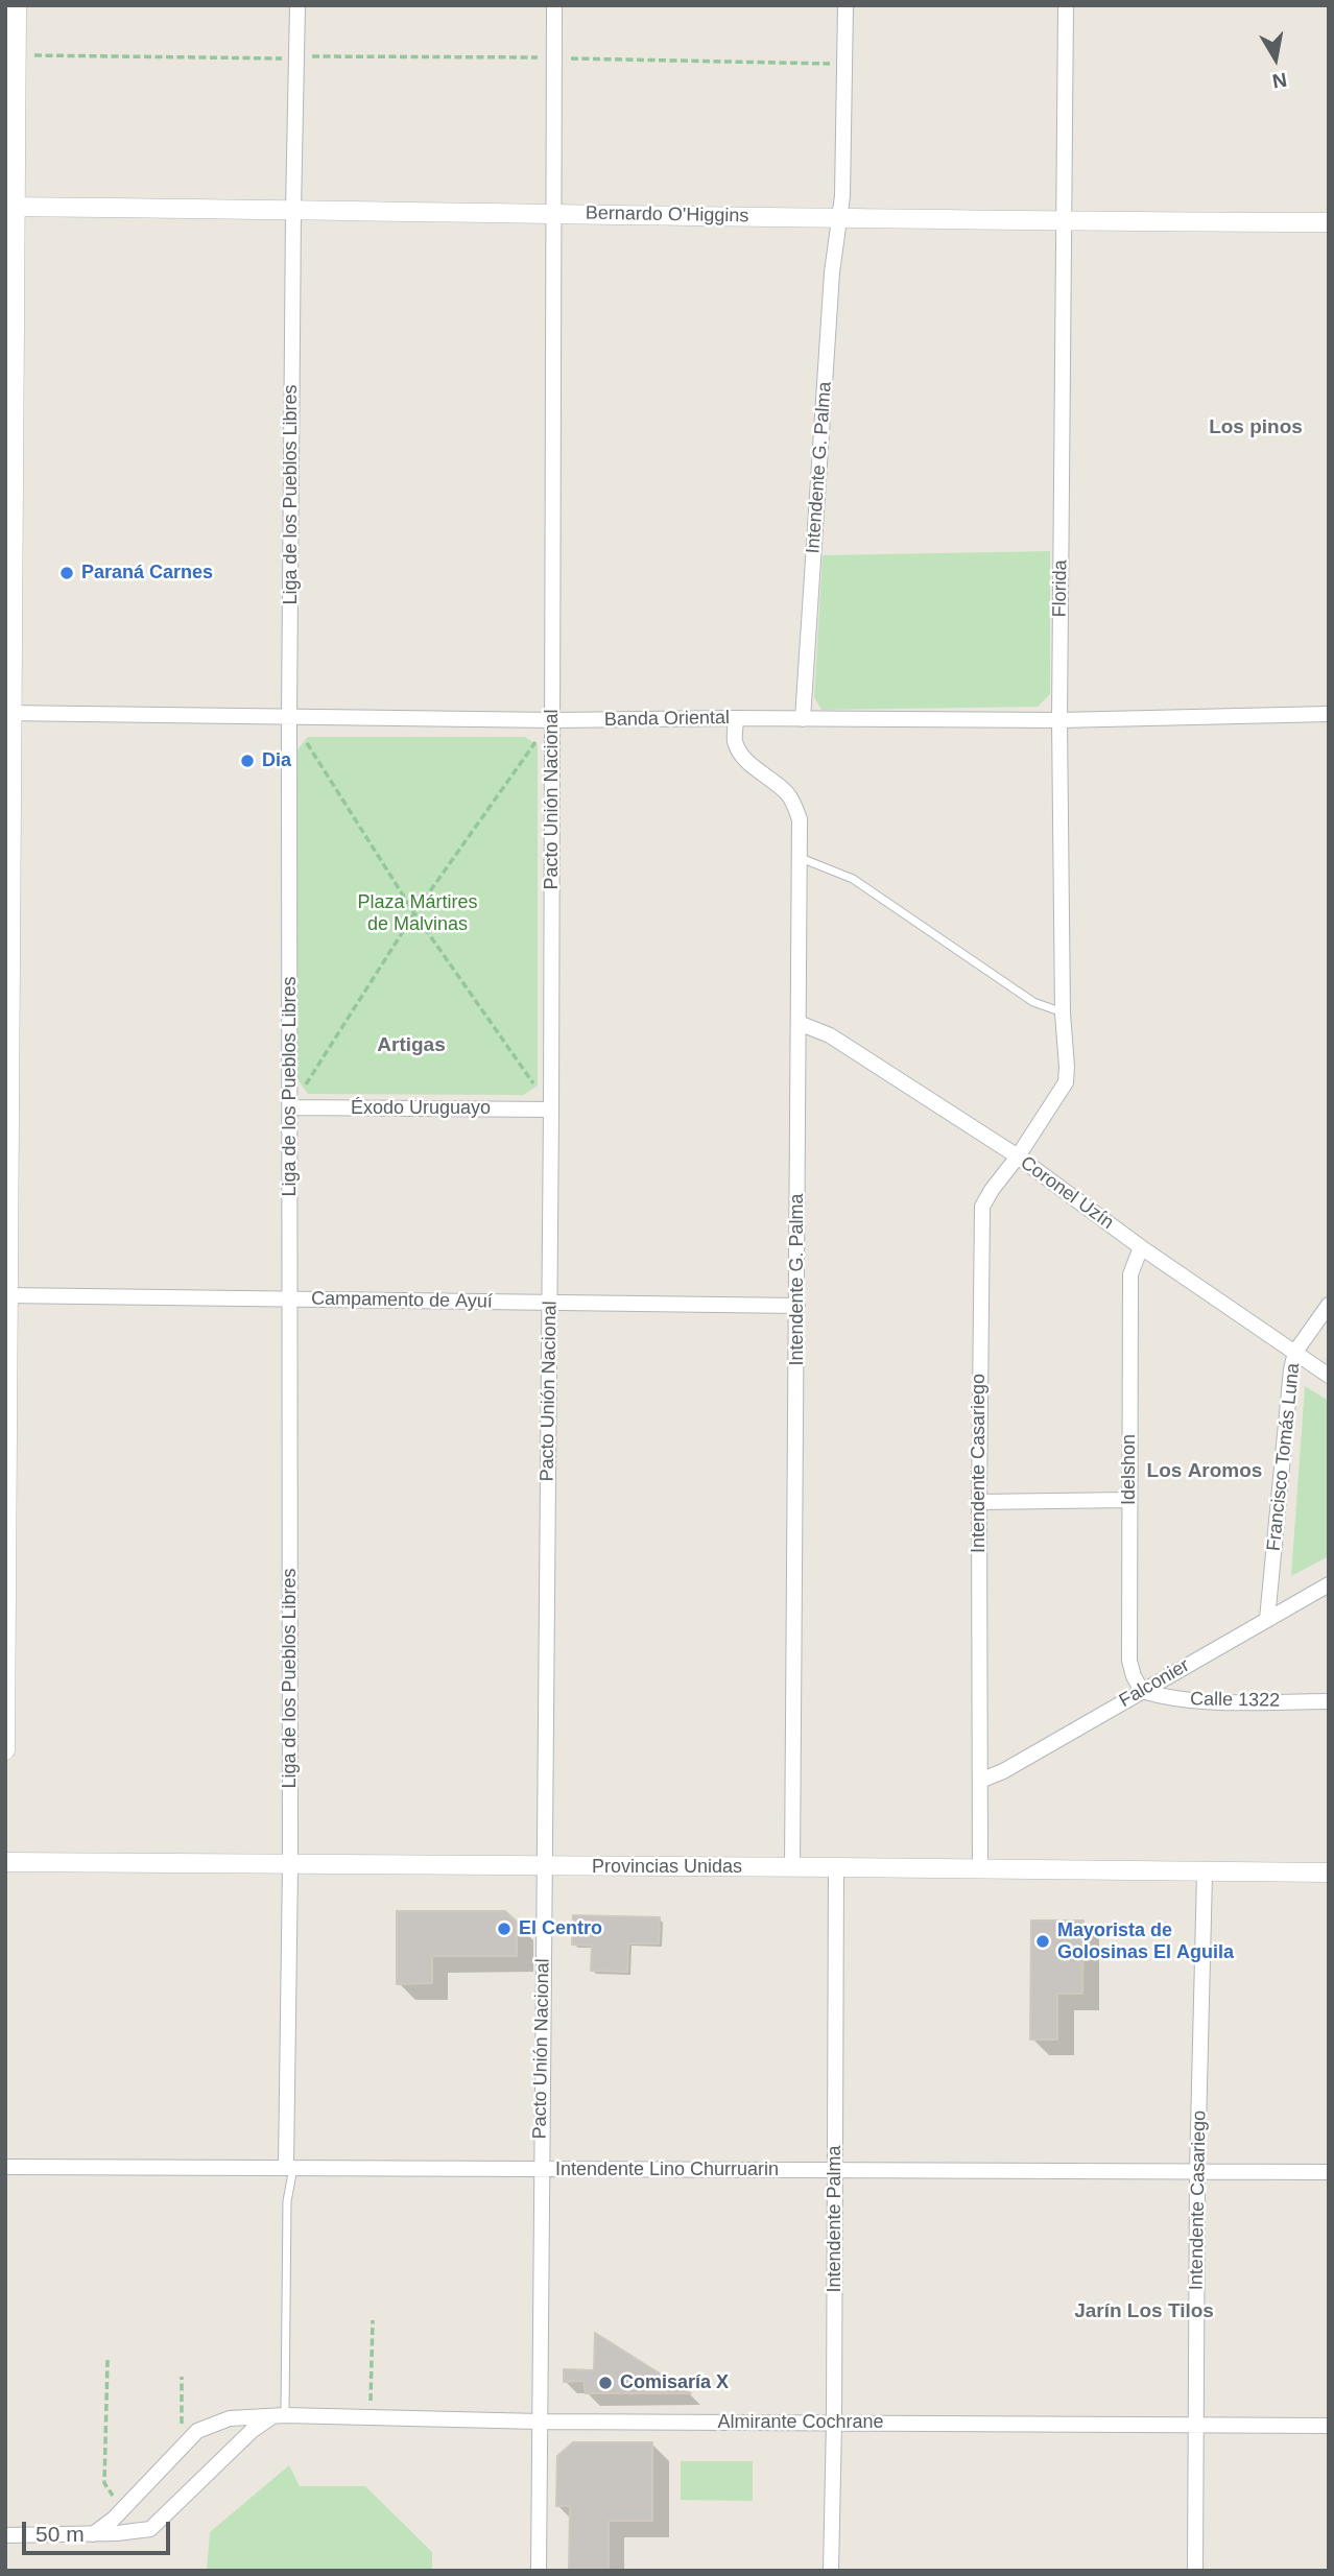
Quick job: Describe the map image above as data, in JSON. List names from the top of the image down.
{
  "streets": {
    "street": [
      "Bernardo O'Higgins",
      "Intendente G. Palma",
      "Liga de los Pueblos Libres",
      "Florida",
      "Banda Oriental",
      "Pacto Unión Nacional",
      "Éxodo Uruguayo",
      "Coronel Uzín",
      "Campamento de Ayuí",
      "Francisco Tomás Luna",
      "Intendente Casariego",
      "Idelshon",
      "Falconier",
      "Calle 1322",
      "Provincias Unidas",
      "Intendente Lino Churruarin",
      "Intendente Palma",
      "Almirante Cochrane"
    ]
  },
  "crossings": [
    ["Bernardo O'Higgins", "Intendente G. Palma"],
    ["Bernardo O'Higgins", "Liga de los Pueblos Libres"],
    ["Bernardo O'Higgins", "Florida"],
    ["Bernardo O'Higgins", "Pacto Unión Nacional"],
    ["Intendente G. Palma", "Banda Oriental"],
    ["Intendente G. Palma", "Coronel Uzín"],
    ["Intendente G. Palma", "Campamento de Ayuí"],
    ["Intendente G. Palma", "Provincias Unidas"],
    ["Liga de los Pueblos Libres", "Banda Oriental"],
    ["Liga de los Pueblos Libres", "Éxodo Uruguayo"],
    ["Liga de los Pueblos Libres", "Campamento de Ayuí"],
    ["Liga de los Pueblos Libres", "Provincias Unidas"],
    ["Liga de los Pueblos Libres", "Intendente Lino Churruarin"],
    ["Florida", "Banda Oriental"],
    ["Florida", "Coronel Uzín"],
    ["Florida", "Intendente Casariego"],
    ["Banda Oriental", "Pacto Unión Nacional"],
    ["Pacto Unión Nacional", "Éxodo Uruguayo"],
    ["Pacto Unión Nacional", "Campamento de Ayuí"],
    ["Pacto Unión Nacional", "Provincias Unidas"],
    ["Pacto Unión Nacional", "Intendente Lino Churruarin"],
    ["Pacto Unión Nacional", "Almirante Cochrane"],
    ["Coronel Uzín", "Francisco Tomás Luna"],
    ["Coronel Uzín", "Intendente Casariego"],
    ["Coronel Uzín", "Idelshon"],
    ["Francisco Tomás Luna", "Falconier"],
    ["Intendente Casariego", "Falconier"],
    ["Intendente Casariego", "Provincias Unidas"],
    ["Intendente Casariego", "Intendente Lino Churruarin"],
    ["Intendente Casariego", "Almirante Cochrane"],
    ["Idelshon", "Falconier"],
    ["Idelshon", "Calle 1322"],
    ["Falconier", "Calle 1322"],
    ["Provincias Unidas", "Intendente Palma"],
    ["Intendente Lino Churruarin", "Intendente Palma"],
    ["Intendente Palma", "Almirante Cochrane"]
  ],
  "districts": [
    "Los pinos",
    "Artigas",
    "Los Aromos",
    "Jarín Los Tilos"
  ],
  "parks": ["Plaza Mártires de Malvinas"],
  "places": [
    "Paraná Carnes",
    "Dia",
    "El Centro",
    "Mayorista de Golosinas El Aguila",
    "Comisaría X"
  ],
  "scale_bar": "50 m",
  "north": "bottom"
}
